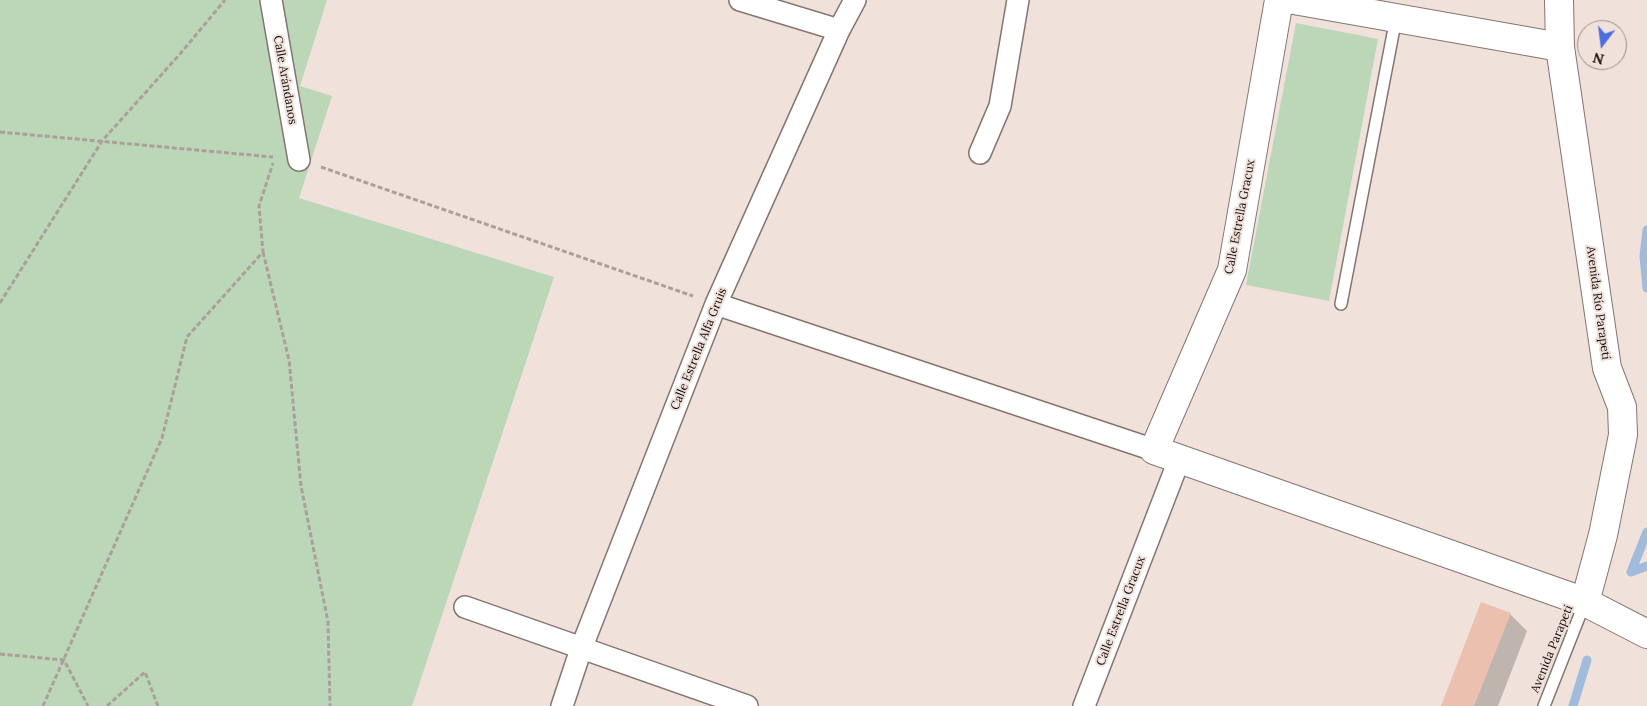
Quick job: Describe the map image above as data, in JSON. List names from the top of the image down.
{
  "streets": {
    "street": [
      "Calle Arándanos",
      "Calle Estrella Gracux",
      "Avenida Río Parapetí",
      "Calle Estrella Alfa Gruis"
    ],
    "lane": ["Avenida Parapetí"]
  },
  "crossings": [
    ["Avenida Río Parapetí", "Avenida Parapetí"]
  ],
  "north": "bottom"
}
